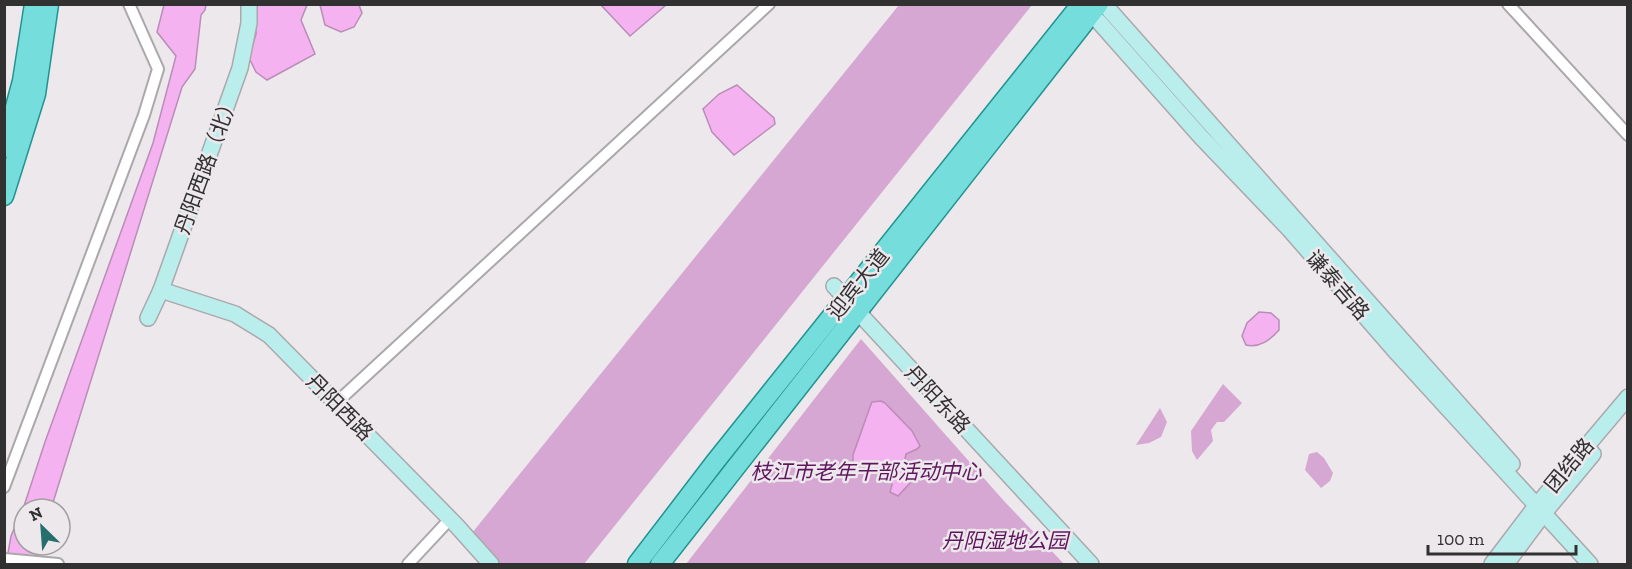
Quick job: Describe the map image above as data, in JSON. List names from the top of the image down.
{
  "streets": {
    "main road": ["迎宾大道"],
    "street": [
      "丹阳西路（北）",
      "谦泰吉路",
      "丹阳东路",
      "丹阳西路",
      "团结路"
    ]
  },
  "crossings": [
    ["丹阳西路（北）", "丹阳西路"],
    ["迎宾大道", "谦泰吉路"],
    ["迎宾大道", "丹阳东路"],
    ["谦泰吉路", "团结路"]
  ],
  "parks": ["枝江市老年干部活动中心", "丹阳湿地公园"],
  "scale_bar": "100 m",
  "north": "top left"
}
